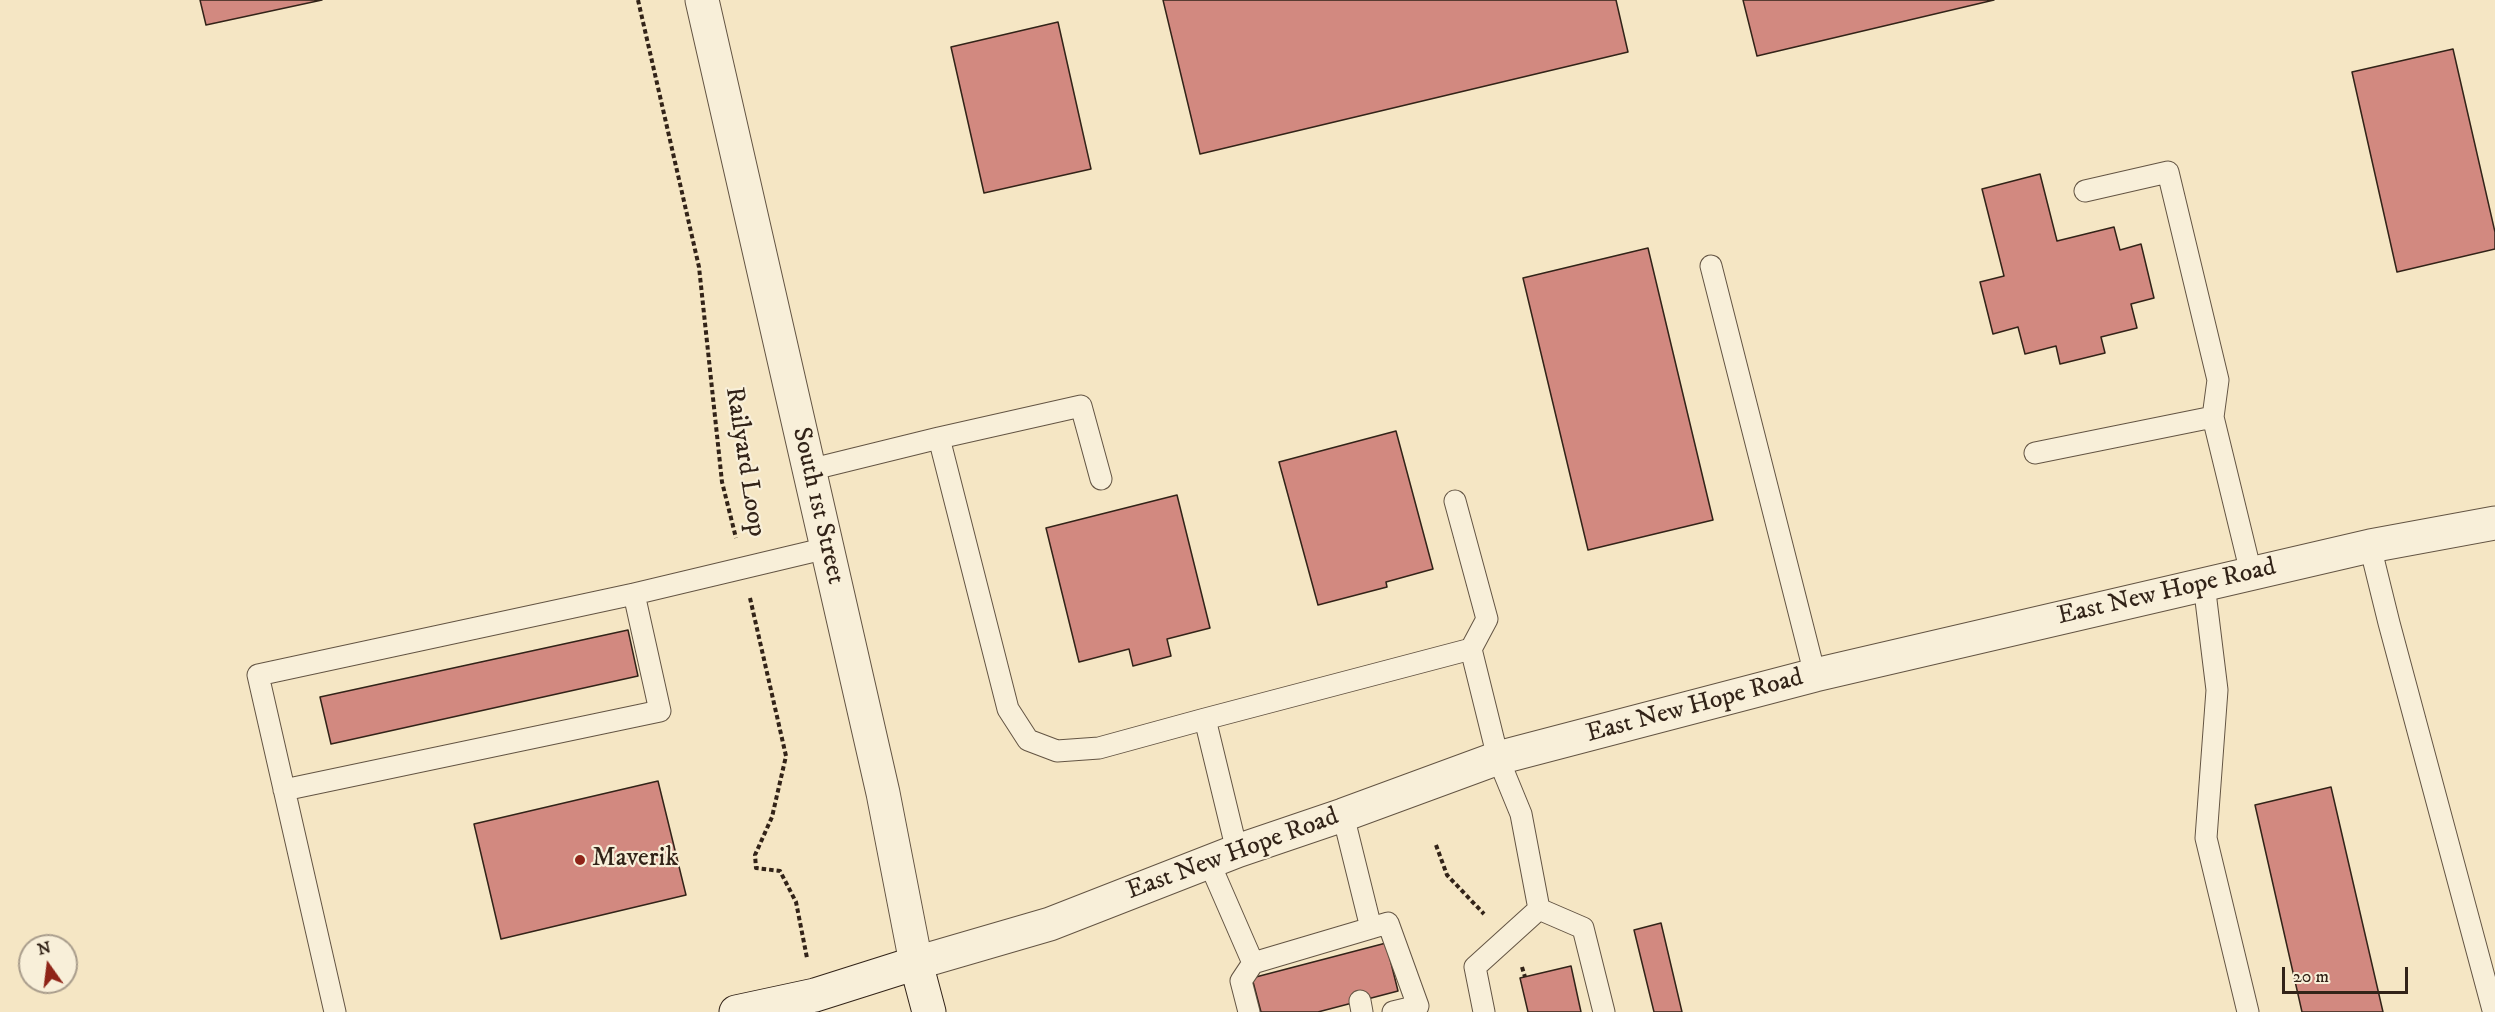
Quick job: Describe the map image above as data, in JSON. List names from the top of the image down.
{
  "streets": {
    "street": ["South 1st Street", "East New Hope Road"],
    "path": ["Railyard Loop"]
  },
  "crossings": [
    ["South 1st Street", "East New Hope Road"]
  ],
  "places": ["Maverik"],
  "scale_bar": "20 m",
  "north": "top"
}
